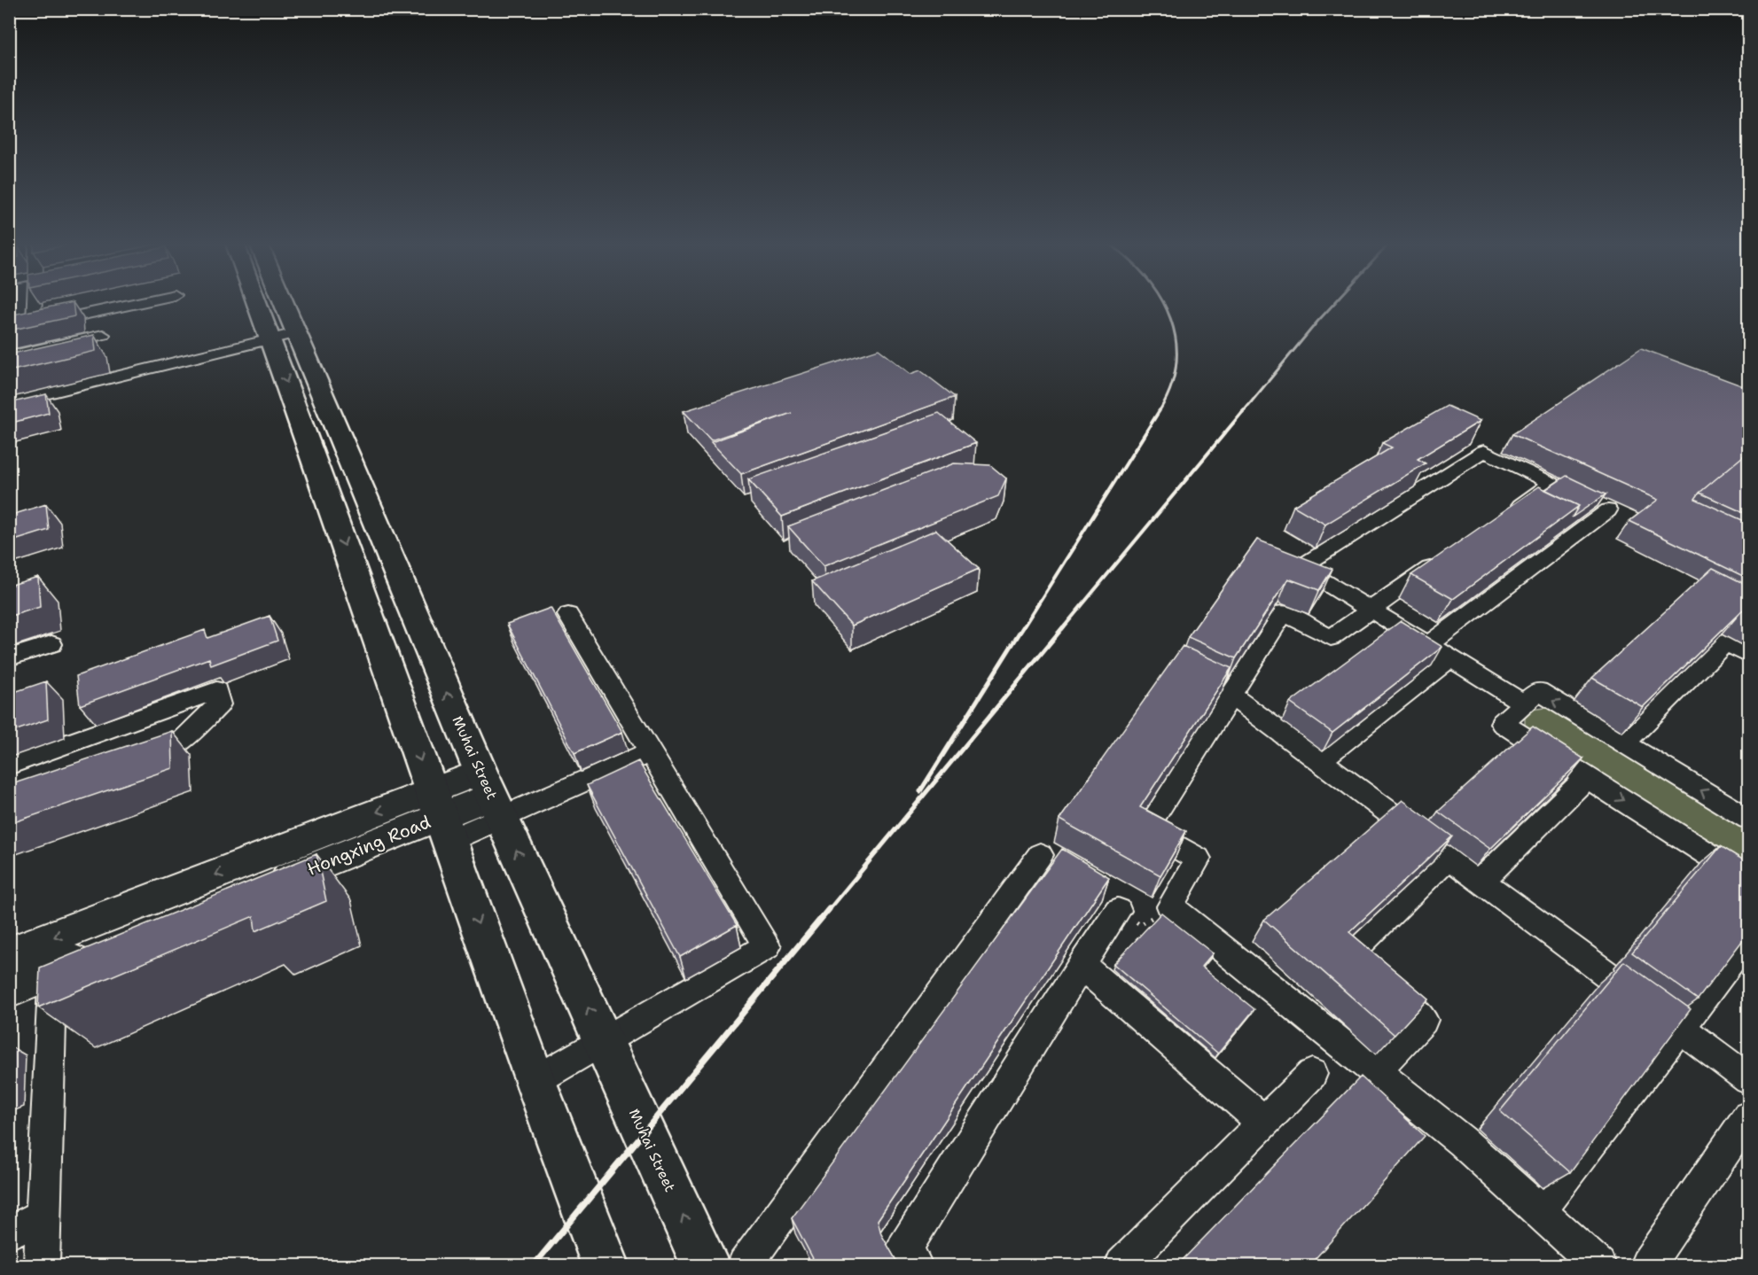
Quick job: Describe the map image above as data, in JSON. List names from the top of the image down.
{
  "streets": {
    "main road": ["Muhai Street"],
    "street": ["Hongxing Road"]
  },
  "crossings": [
    ["Muhai Street", "Hongxing Road"]
  ]
}
